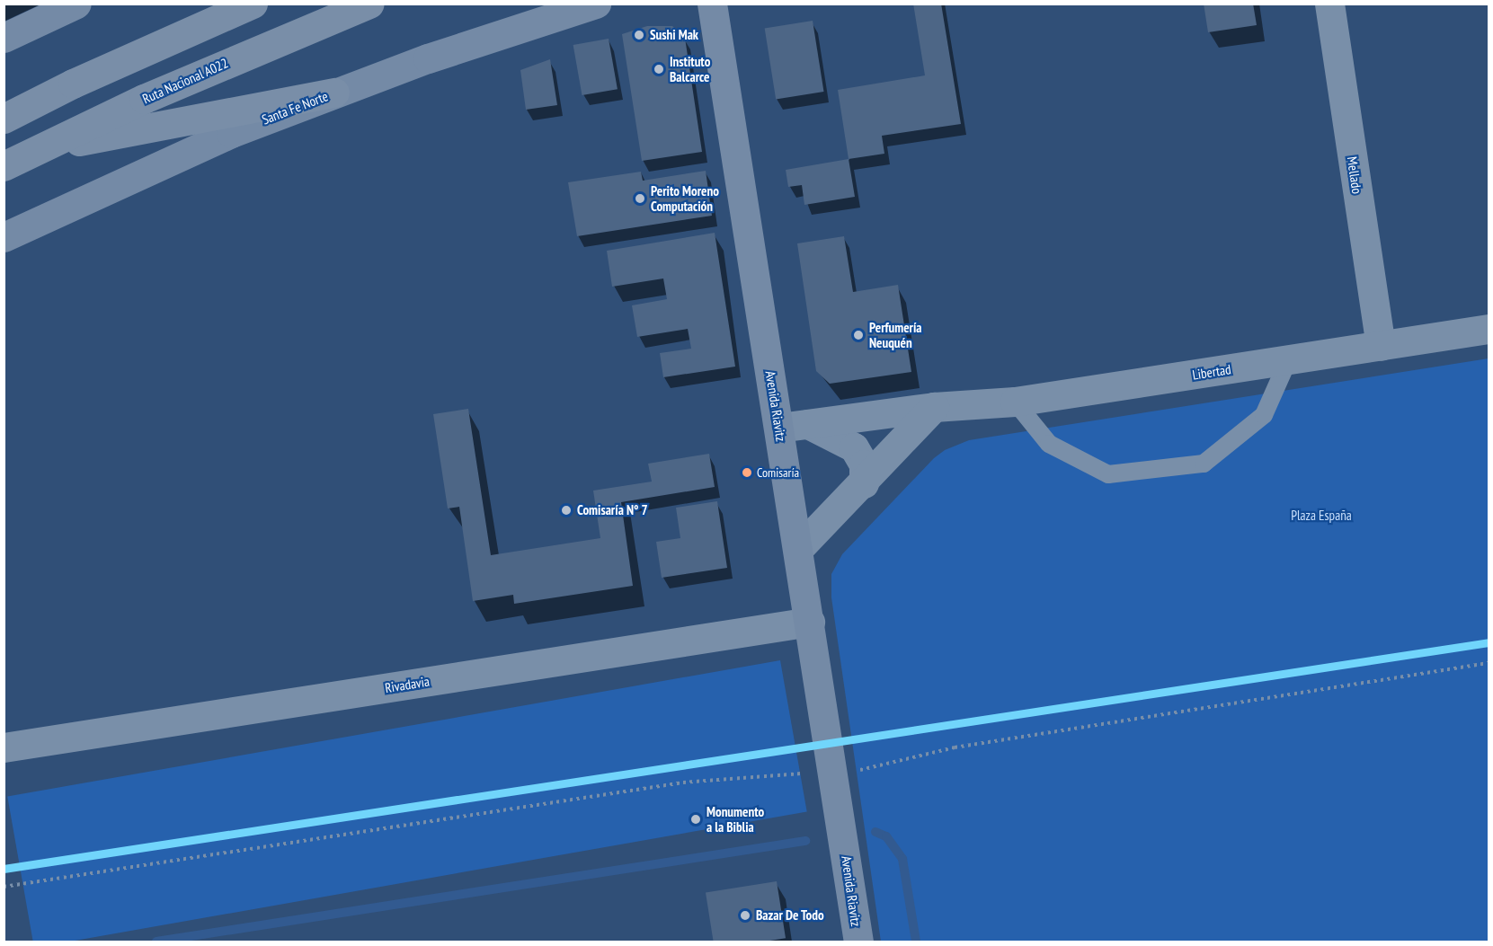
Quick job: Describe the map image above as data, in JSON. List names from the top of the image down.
{
  "streets": {
    "highway": ["Ruta Nacional A022"],
    "main road": ["Santa Fe Norte", "Avenida Riavitz"],
    "street": ["Mellado", "Libertad", "Rivadavia"]
  },
  "crossings": [
    ["Mellado", "Libertad"],
    ["Libertad", "Avenida Riavitz"],
    ["Avenida Riavitz", "Rivadavia"]
  ],
  "parks": ["Plaza España"],
  "places": [
    "Sushi Mak",
    "Instituto Balcarce",
    "Perito Moreno Computación",
    "Perfumería Neuquén",
    "Comisaría",
    "Comisaría N° 7",
    "Monumento a la Biblia",
    "Bazar De Todo"
  ]
}
